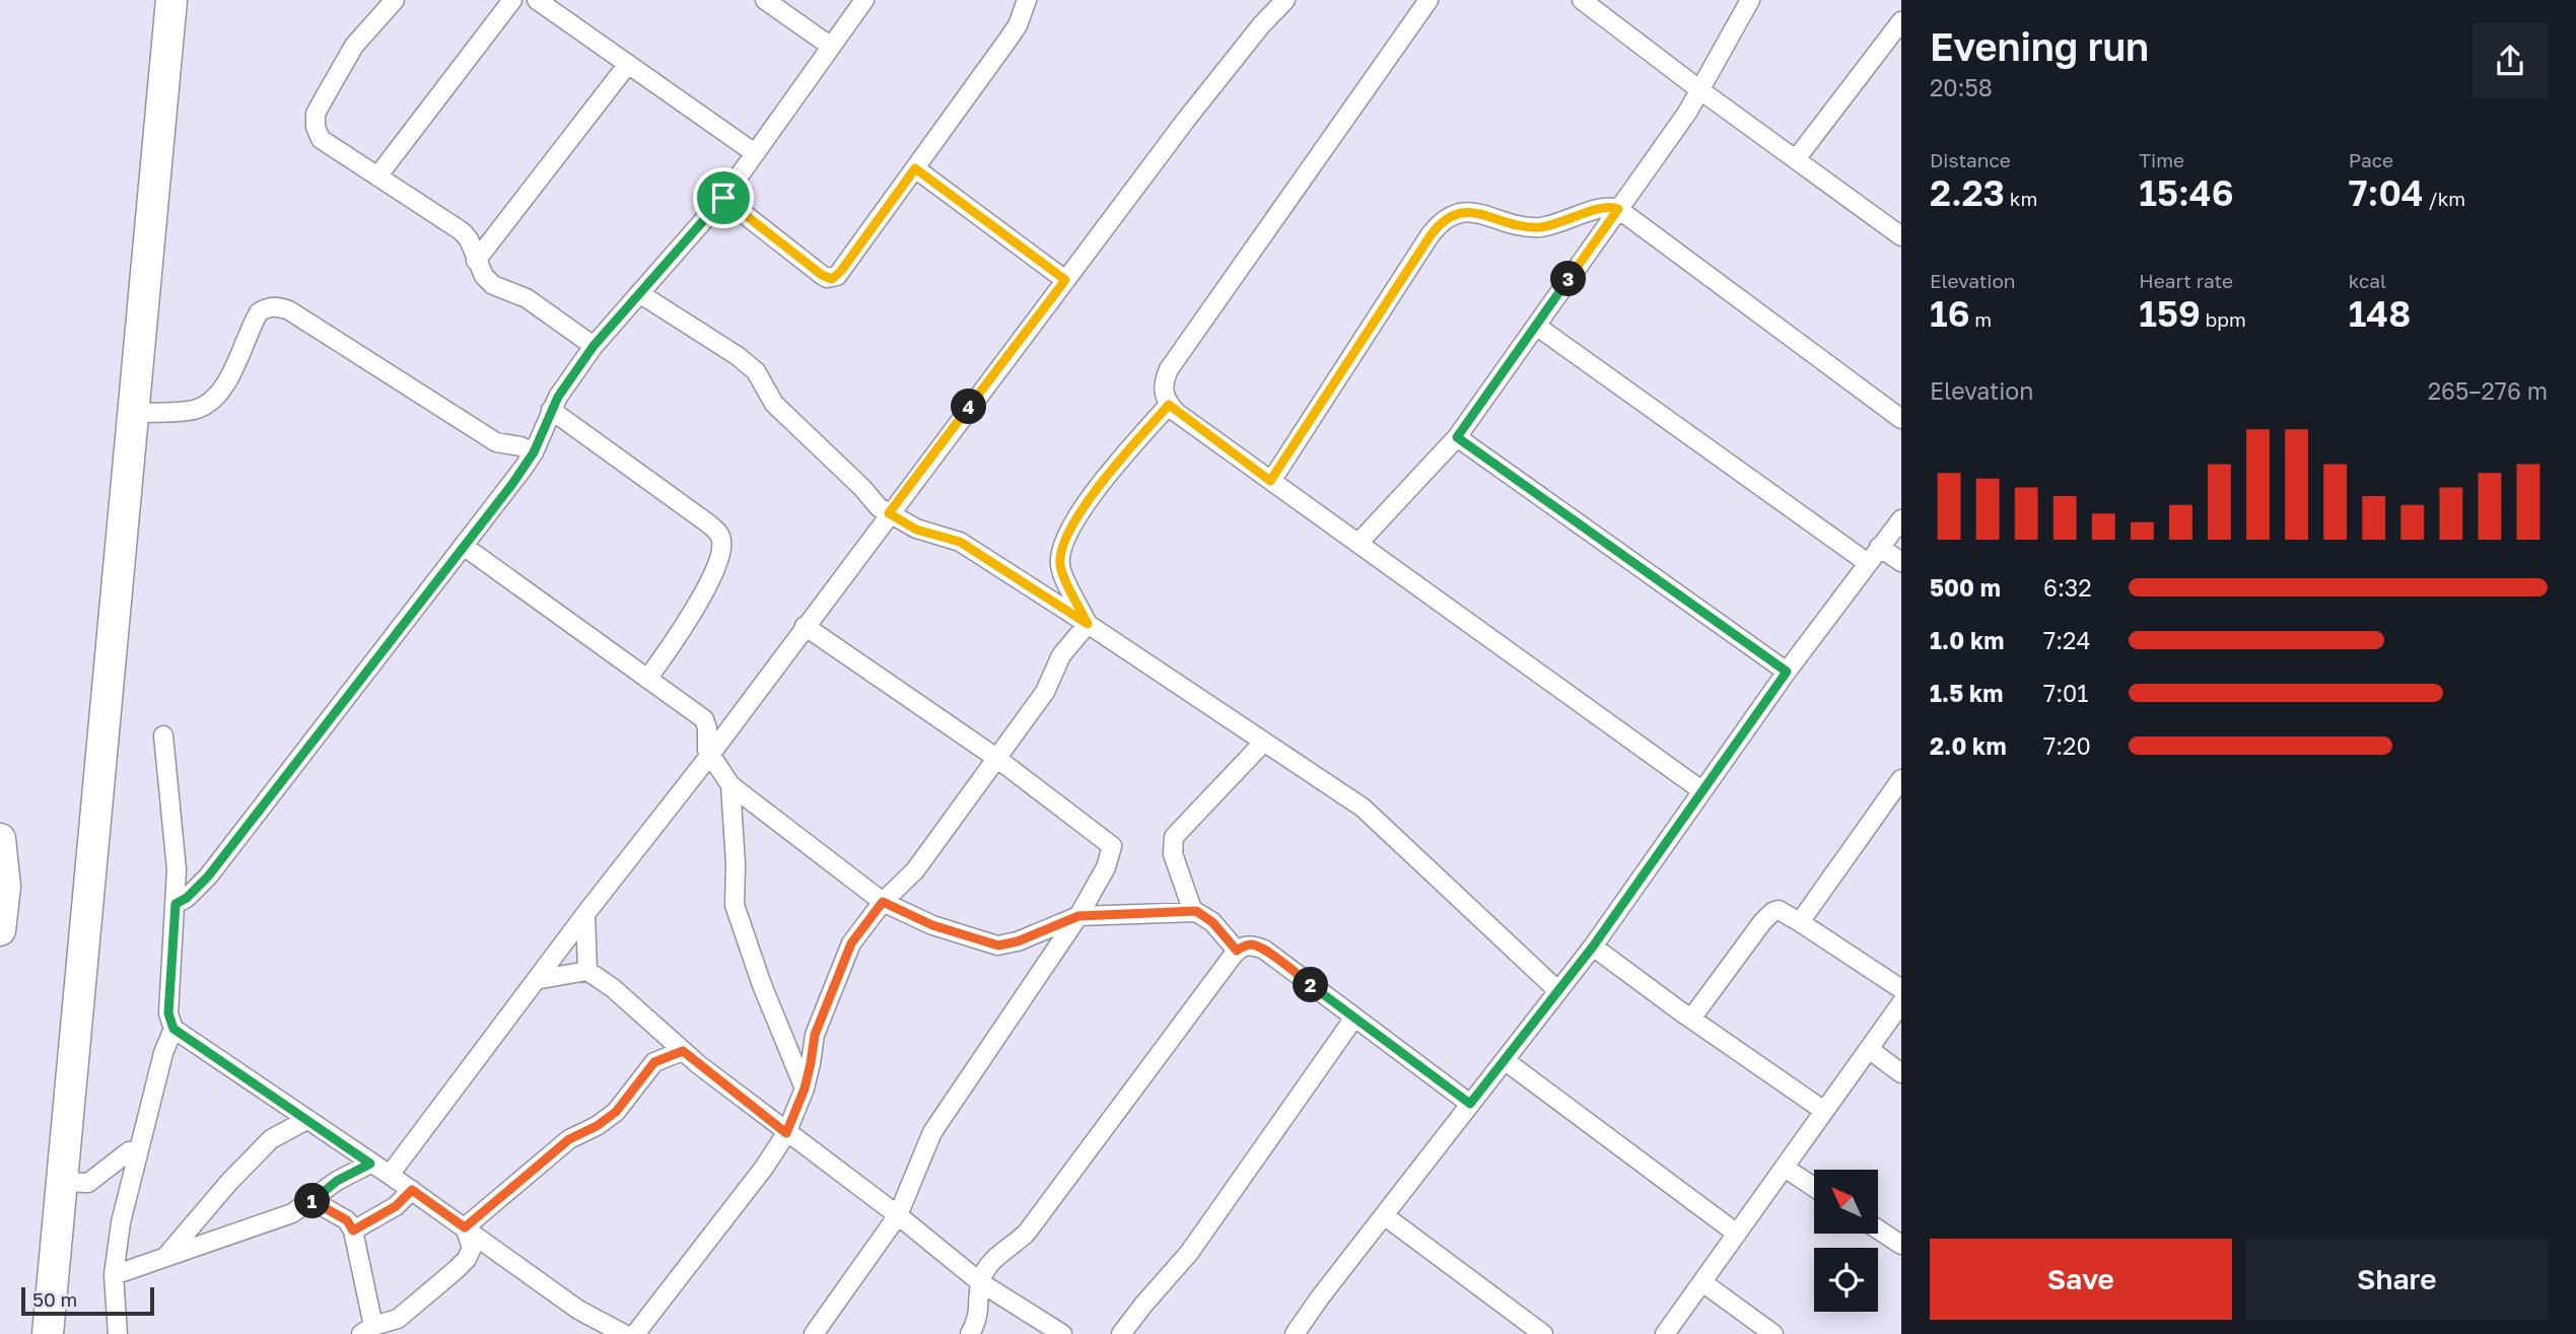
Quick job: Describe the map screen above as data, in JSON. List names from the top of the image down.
{
  "scale_bar": "50 m",
  "north": "top left",
  "page": {
    "heading": ["Evening run", "20:58"],
    "stats": [
      ["Distance", "2.23 km"],
      ["Time", "15:46"],
      ["Pace", "7:04 /km"],
      ["Elevation", "16 m"],
      ["Heart rate", "159 bpm"],
      ["kcal", "148"]
    ],
    "pins": [
      "3",
      "4",
      "2",
      "1"
    ],
    "chart": ["Elevation", "265–276 m"],
    "list": [
      {
        "name": "500 m",
        "note": "6:32"
      },
      {
        "name": "1.0 km",
        "note": "7:24"
      },
      {
        "name": "1.5 km",
        "note": "7:01"
      },
      {
        "name": "2.0 km",
        "note": "7:20"
      }
    ],
    "buttons": ["Save", "Share"],
    "scale": "50 m"
  }
}
